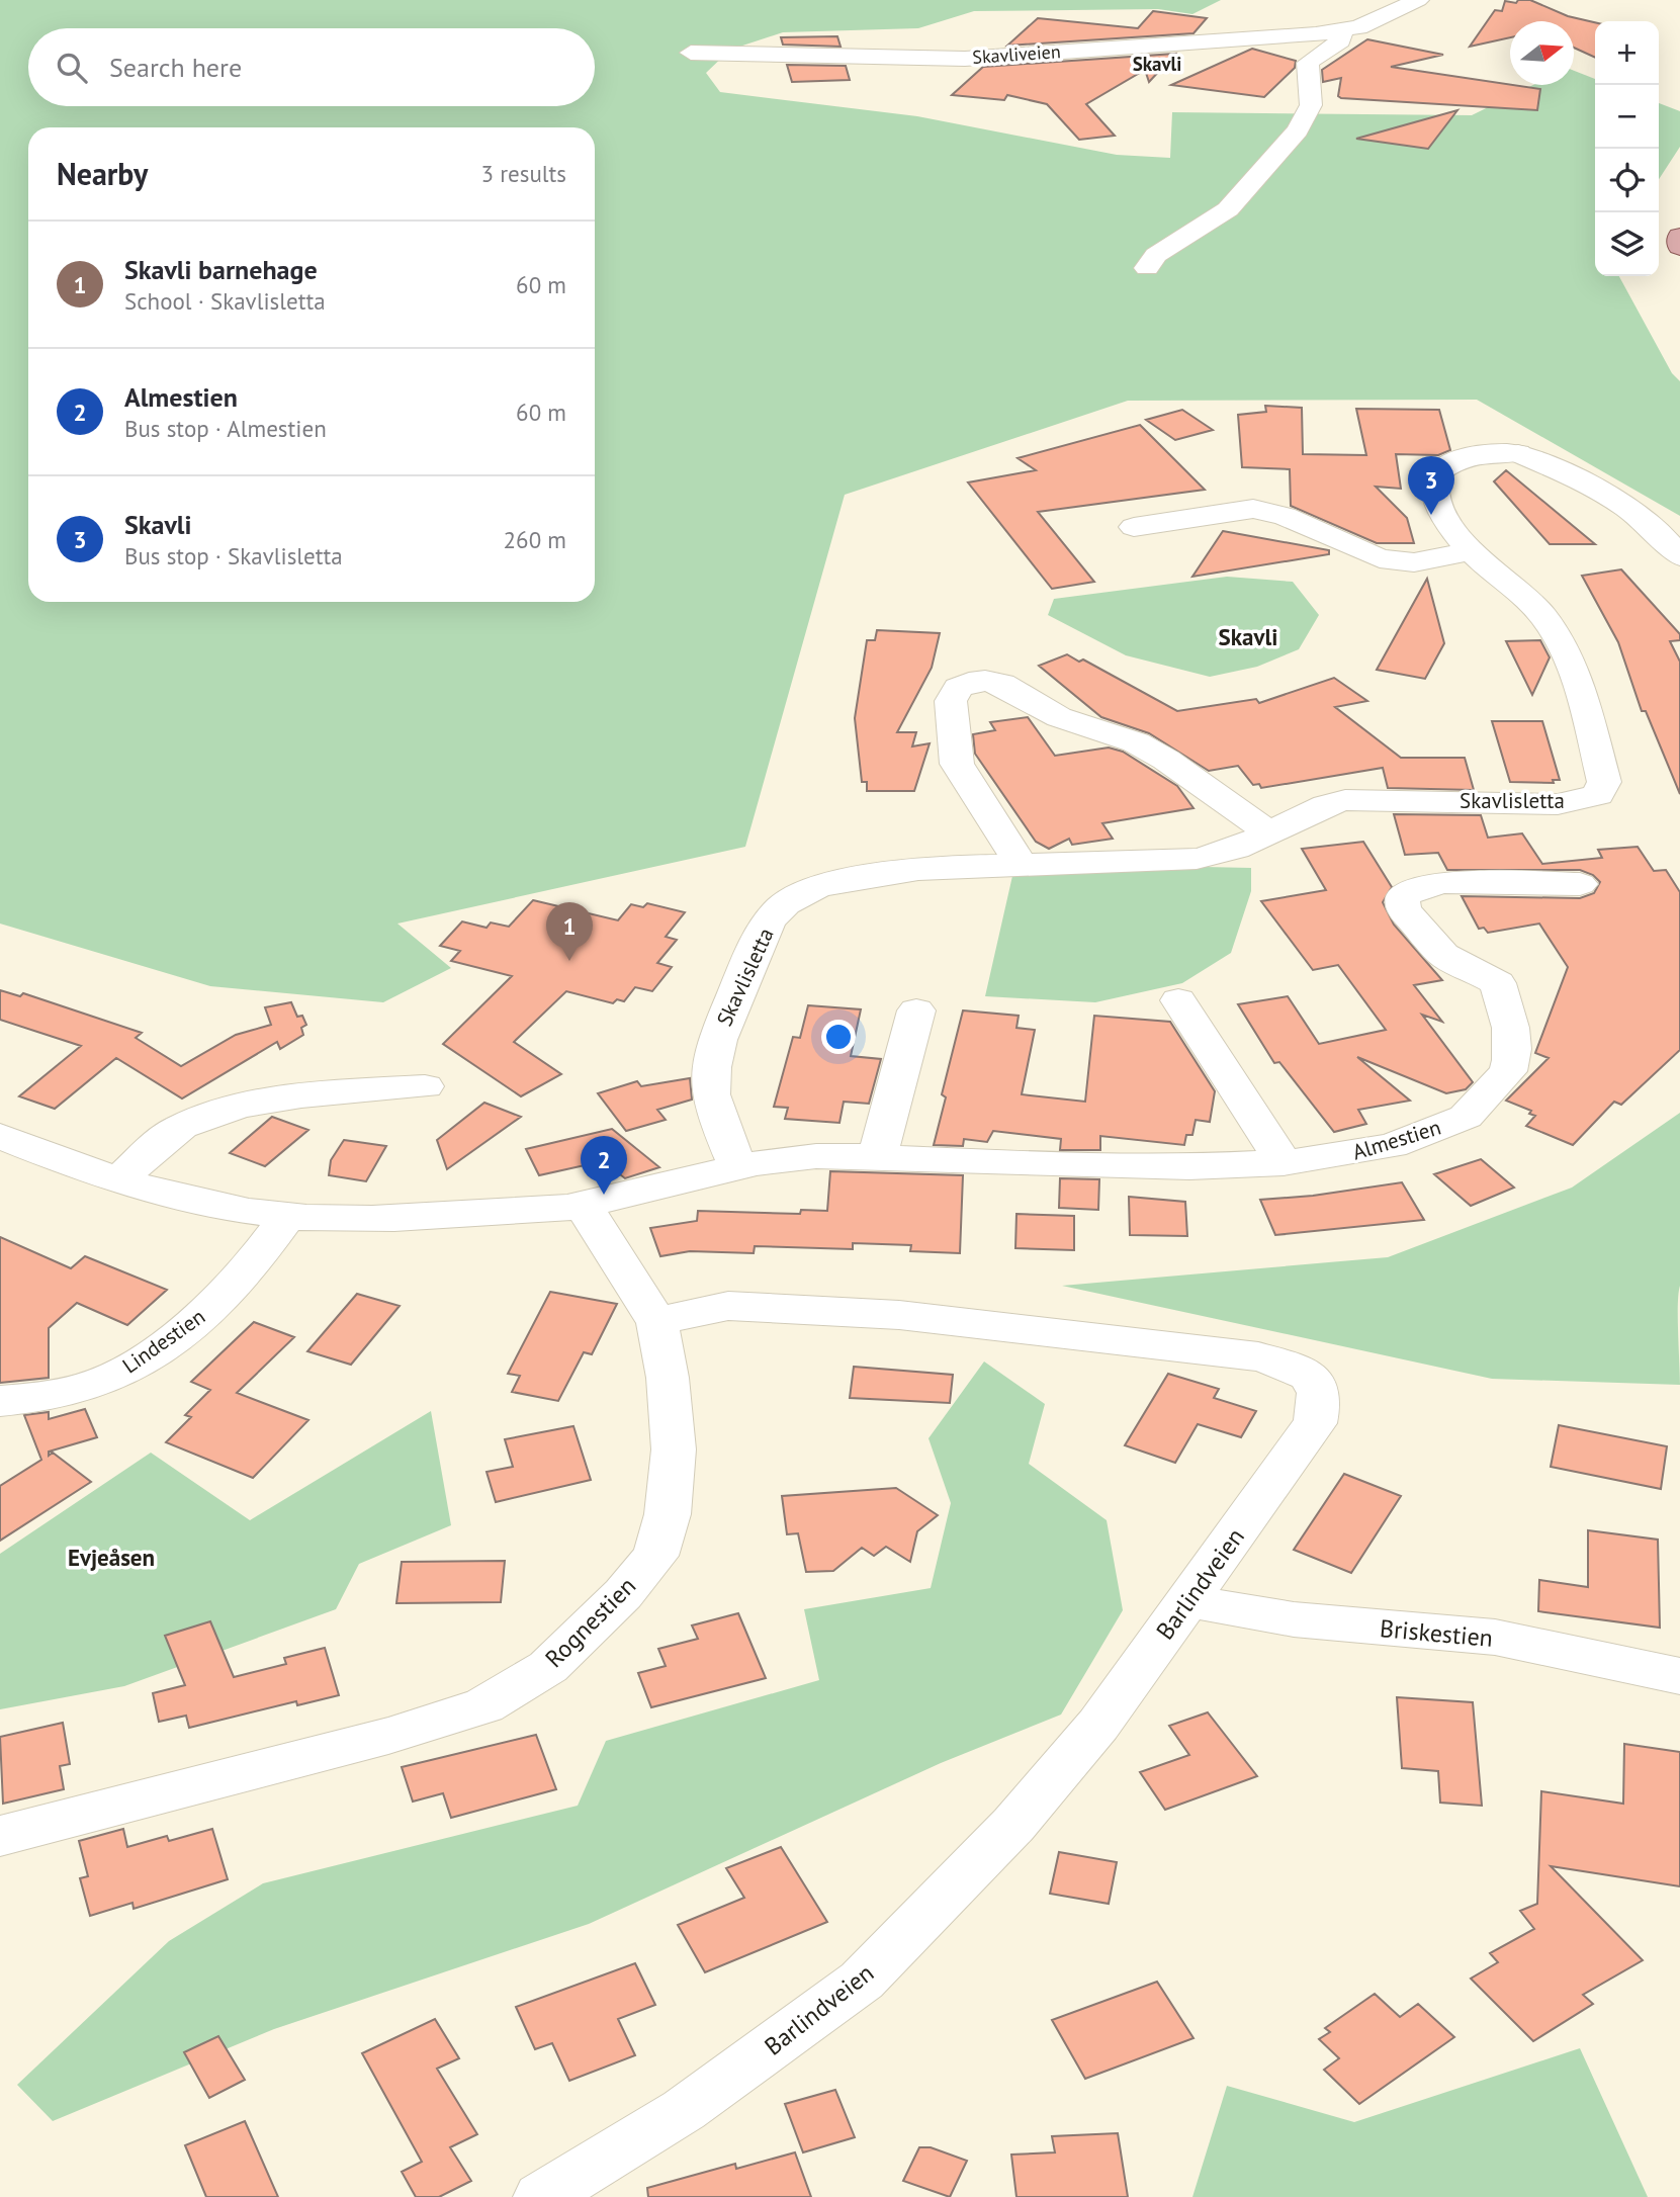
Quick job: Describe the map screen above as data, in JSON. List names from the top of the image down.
{
  "streets": {
    "street": [
      "Skavliveien",
      "Skavlisletta",
      "Almestien",
      "Lindestien",
      "Barlindveien",
      "Rognestien",
      "Briskestien"
    ]
  },
  "crossings": [
    ["Skavlisletta", "Almestien"],
    ["Almestien", "Lindestien"],
    ["Almestien", "Rognestien"],
    ["Barlindveien", "Rognestien"],
    ["Barlindveien", "Briskestien"]
  ],
  "districts": ["Skavli", "Skavli", "Evjeåsen"],
  "north": "right",
  "page": {
    "map_buttons": ["+", "−"],
    "search": "Search here",
    "heading": ["Nearby", "3 results"],
    "list": [
      {
        "mark": "1",
        "name": "Skavli barnehage",
        "note": "School · Skavlisletta",
        "value": "60 m"
      },
      {
        "mark": "2",
        "name": "Almestien",
        "note": "Bus stop · Almestien",
        "value": "60 m"
      },
      {
        "mark": "3",
        "name": "Skavli",
        "note": "Bus stop · Skavlisletta",
        "value": "260 m"
      }
    ],
    "pins": ["3", "1", "2"]
  }
}
